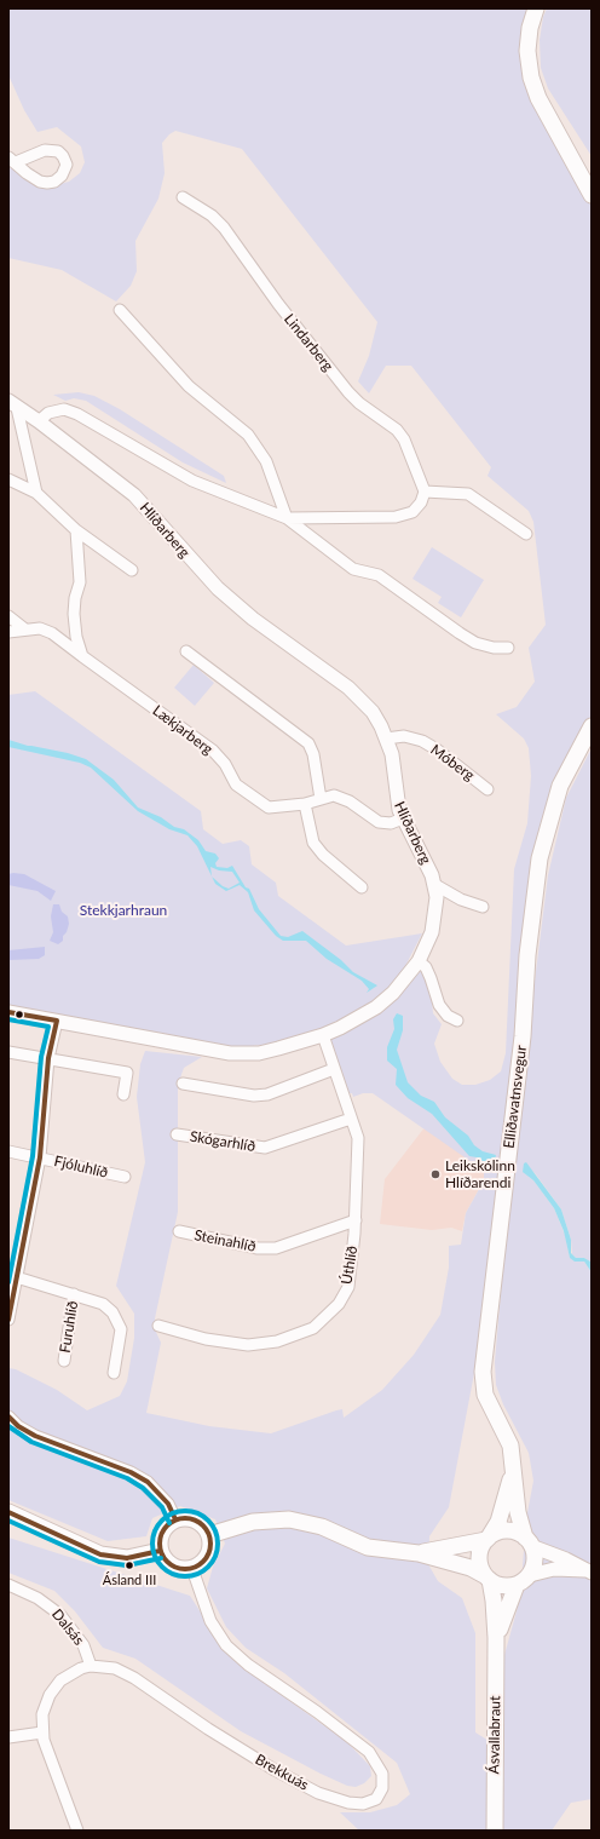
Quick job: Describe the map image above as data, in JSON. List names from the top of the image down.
{
  "streets": {
    "main road": ["Elliðavatnsvegur", "Ásvallabraut"],
    "street": [
      "Lindarberg",
      "Hlíðarberg",
      "Lækjarberg",
      "Móberg",
      "Skógarhlíð",
      "Fjóluhlíð",
      "Steinahlíð",
      "Úthlíð",
      "Furuhlíð",
      "Dalsás",
      "Brekkuás"
    ]
  },
  "crossings": [
    ["Hlíðarberg", "Lækjarberg"],
    ["Hlíðarberg", "Móberg"],
    ["Hlíðarberg", "Úthlíð"],
    ["Elliðavatnsvegur", "Ásvallabraut"],
    ["Skógarhlíð", "Úthlíð"],
    ["Steinahlíð", "Úthlíð"],
    ["Dalsás", "Brekkuás"]
  ],
  "parks": ["Stekkjarhraun"],
  "places": ["Leikskólinn Hlíðarendi", "Ásland III"]
}
